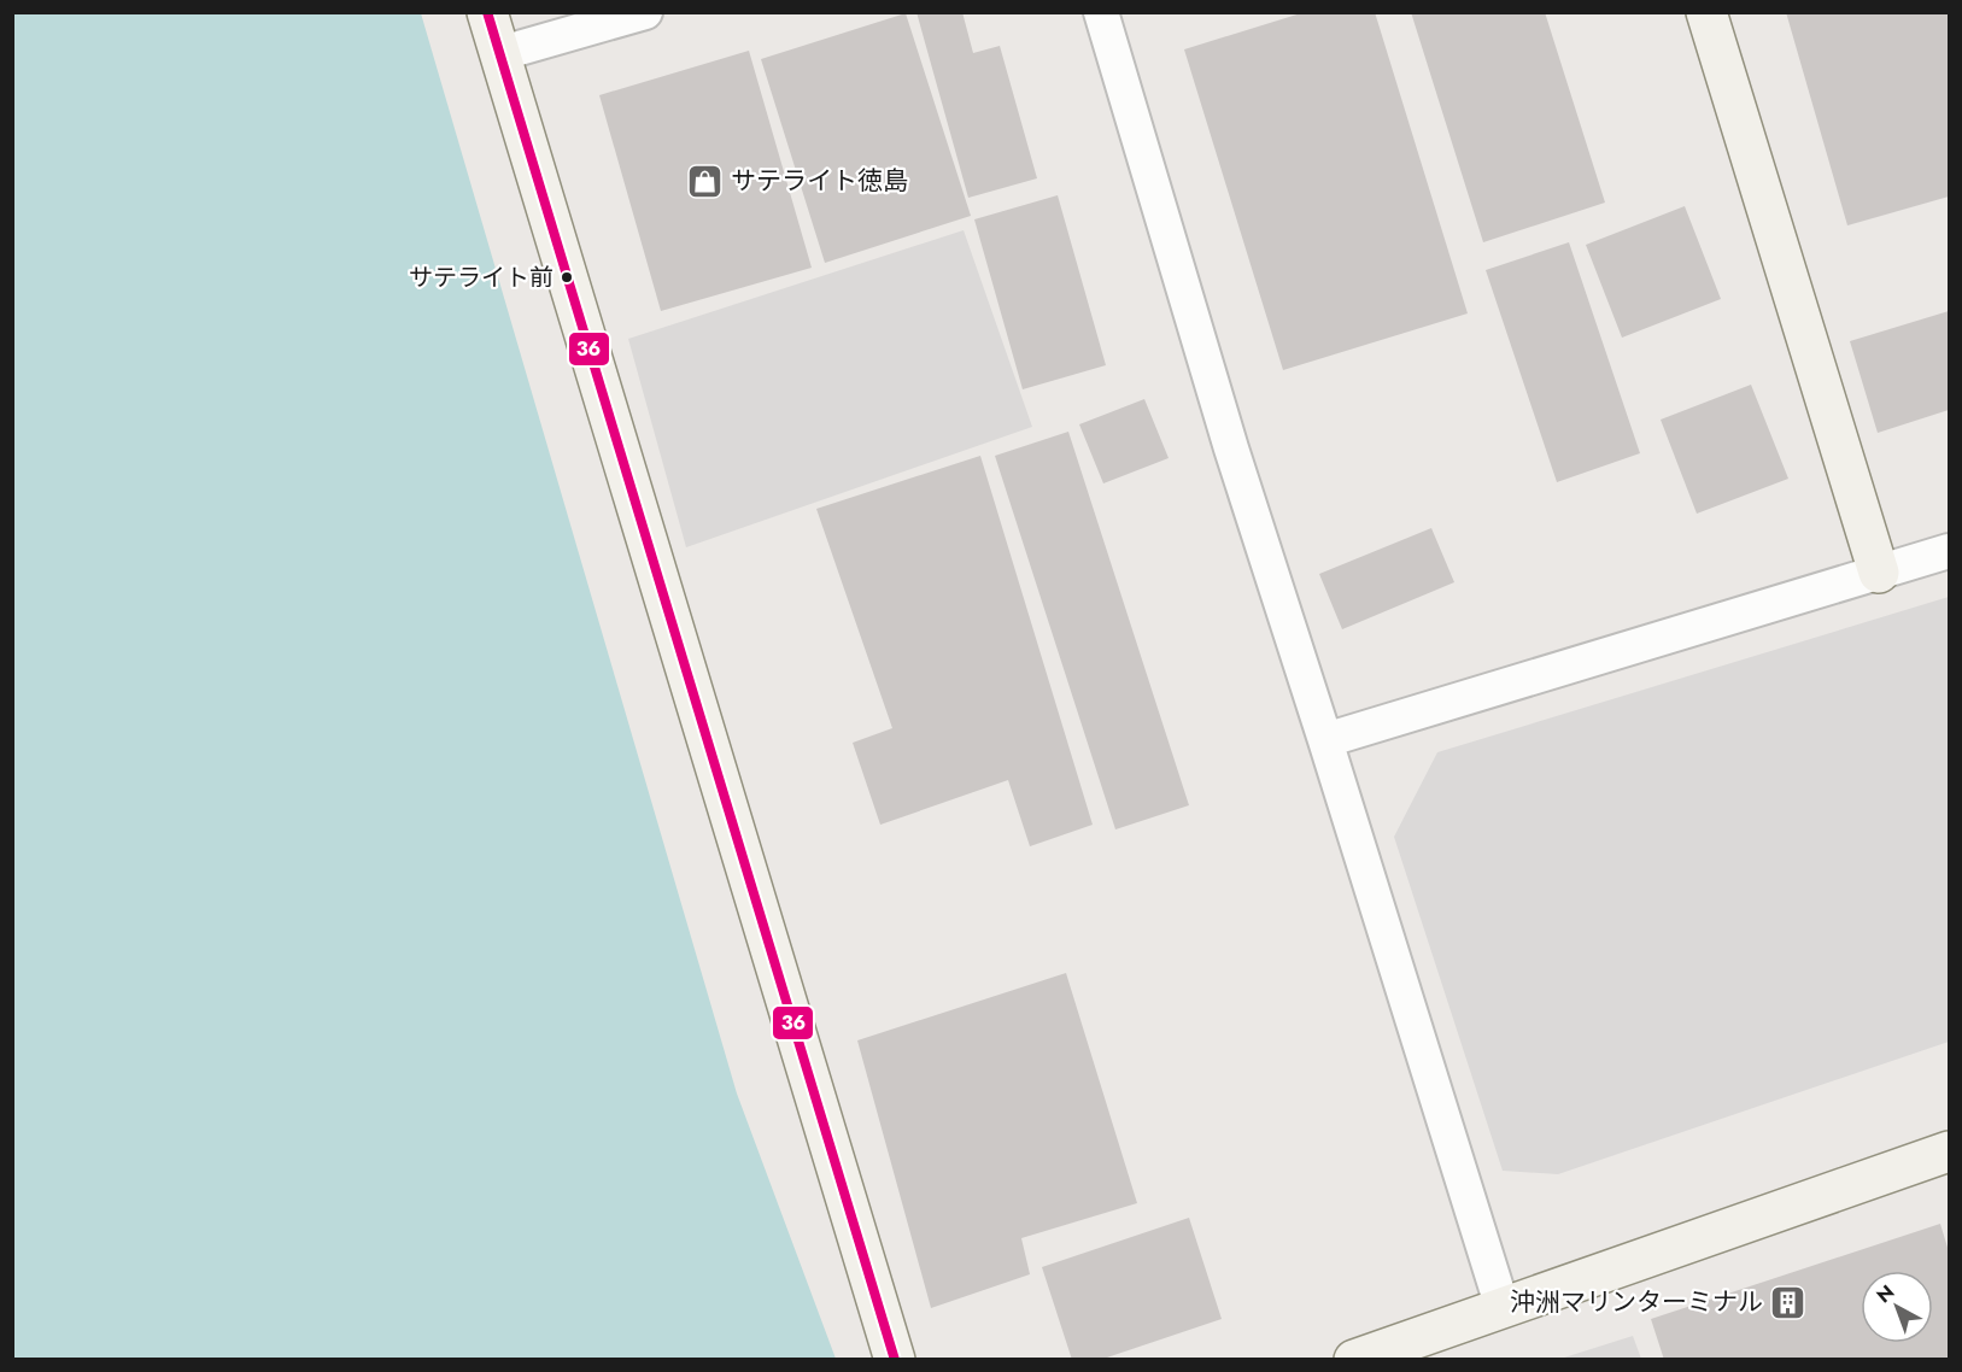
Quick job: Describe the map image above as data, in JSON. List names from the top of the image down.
{
  "places": {
    "shop": ["サテライト徳島"],
    "other": ["サテライト前"],
    "building": ["沖洲マリンターミナル"]
  },
  "lines": ["transit line 36"],
  "north": "top left"
}
